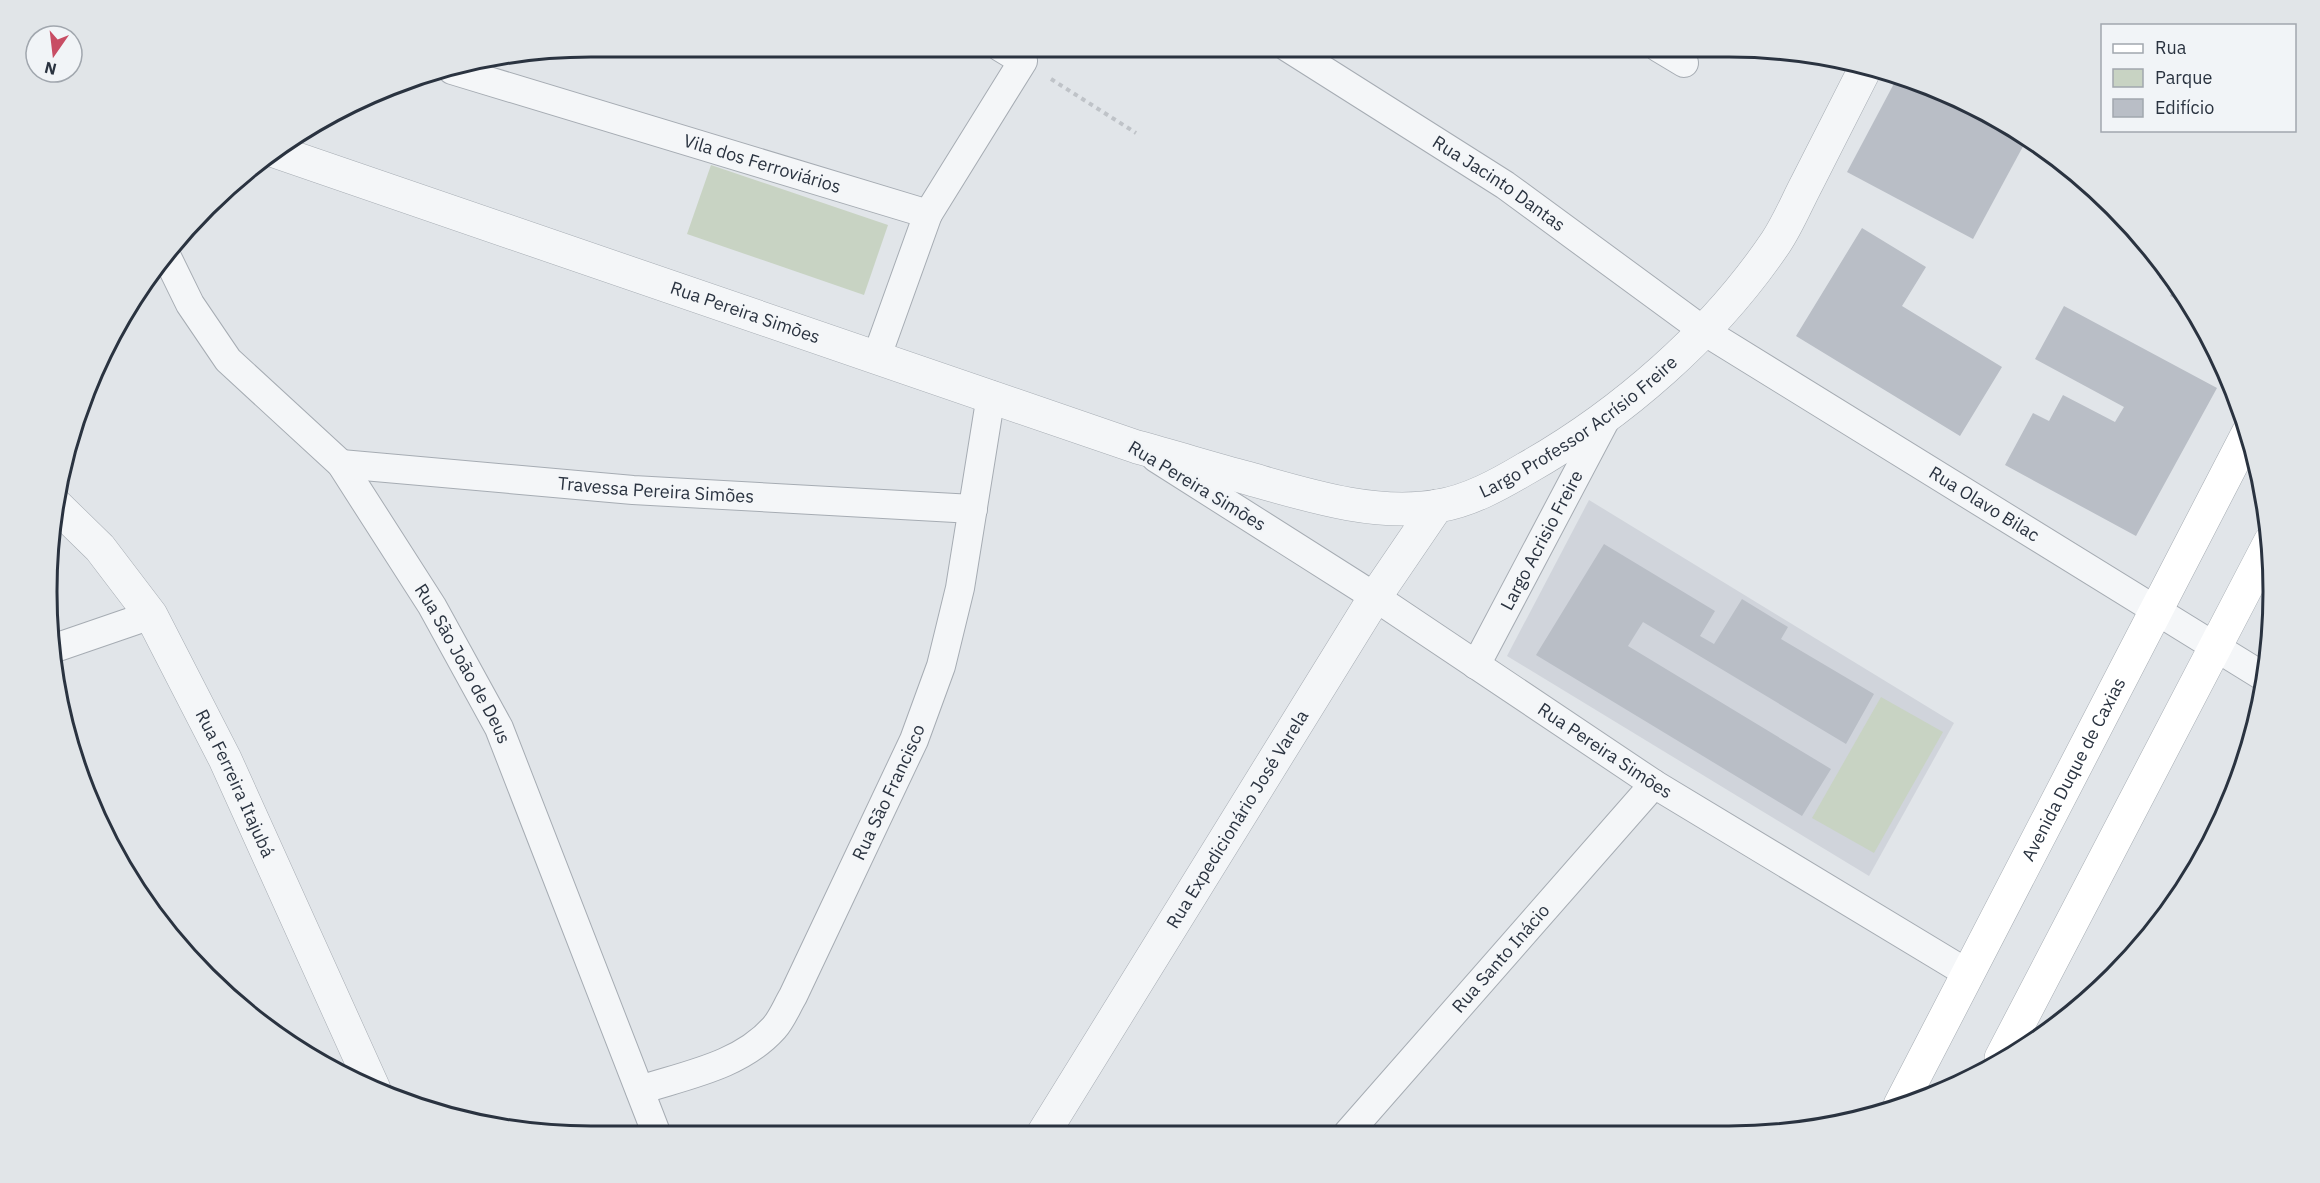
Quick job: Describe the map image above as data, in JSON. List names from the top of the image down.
{
  "streets": {
    "main road": ["Avenida Duque de Caxias"],
    "street": [
      "Vila dos Ferroviários",
      "Rua Jacinto Dantas",
      "Rua Pereira Simões",
      "Largo Professor Acrísio Freire",
      "Travessa Pereira Simões",
      "Rua Olavo Bilac",
      "Largo Acrisio Freire",
      "Rua São João de Deus",
      "Rua Ferreira Itajubá",
      "Rua São Francisco",
      "Rua Expedicionário José Varela",
      "Rua Santo Inácio"
    ]
  },
  "crossings": [
    ["Rua Jacinto Dantas", "Largo Professor Acrísio Freire"],
    ["Rua Jacinto Dantas", "Rua Olavo Bilac"],
    ["Rua Pereira Simões", "Largo Professor Acrísio Freire"],
    ["Rua Pereira Simões", "Largo Acrisio Freire"],
    ["Rua Pereira Simões", "Avenida Duque de Caxias"],
    ["Rua Pereira Simões", "Rua São Francisco"],
    ["Rua Pereira Simões", "Rua Expedicionário José Varela"],
    ["Rua Pereira Simões", "Rua Santo Inácio"],
    ["Largo Professor Acrísio Freire", "Rua Olavo Bilac"],
    ["Largo Professor Acrísio Freire", "Largo Acrisio Freire"],
    ["Largo Professor Acrísio Freire", "Rua Expedicionário José Varela"],
    ["Travessa Pereira Simões", "Rua São João de Deus"],
    ["Travessa Pereira Simões", "Rua São Francisco"],
    ["Rua Olavo Bilac", "Avenida Duque de Caxias"],
    ["Rua São João de Deus", "Rua São Francisco"]
  ],
  "legend": ["Rua", "Parque", "Edifício"],
  "north": "bottom"
}
